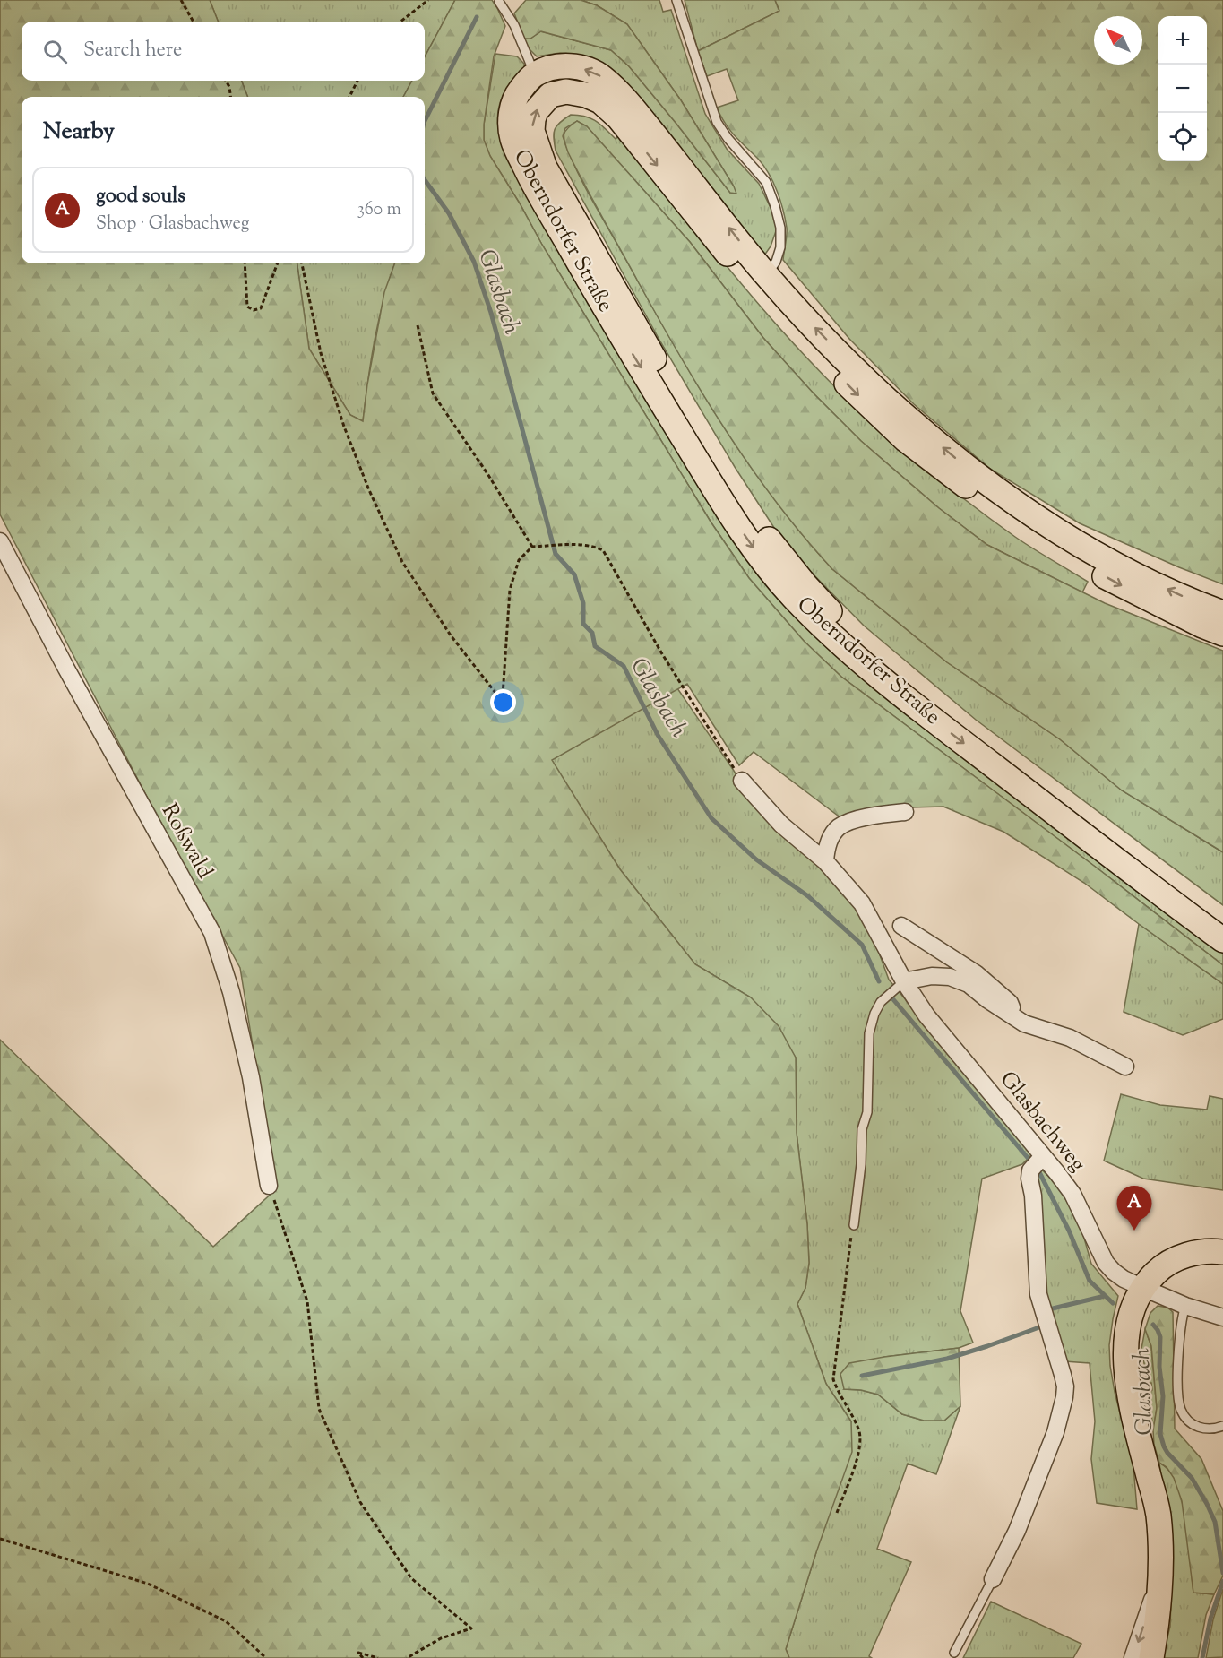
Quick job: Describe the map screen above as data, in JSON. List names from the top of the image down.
{
  "streets": {
    "main road": ["Oberndorfer Straße"],
    "street": ["Roßwald", "Glasbachweg"]
  },
  "water": ["Glasbach"],
  "north": "top left",
  "page": {
    "map_buttons": ["+", "−"],
    "search": "Search here",
    "heading": "Nearby",
    "list": [
      {
        "mark": "A",
        "name": "good souls",
        "note": "Shop · Glasbachweg",
        "value": "360 m"
      }
    ],
    "pins": "A"
  }
}
